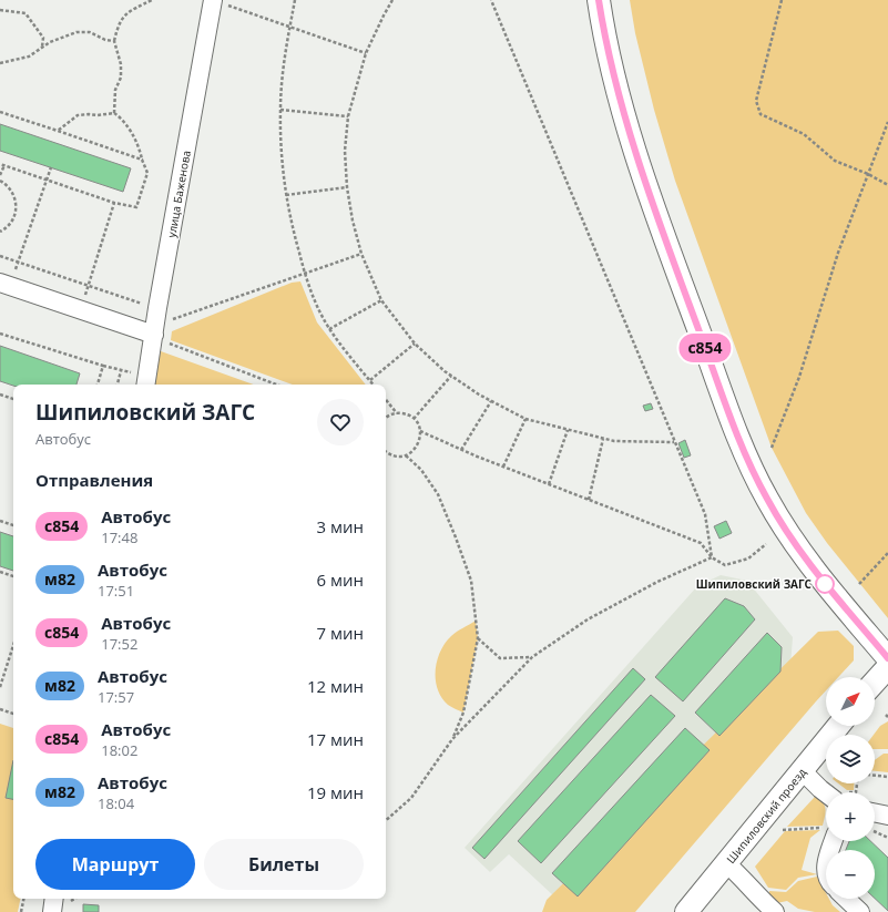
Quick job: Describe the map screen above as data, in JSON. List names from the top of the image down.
{
  "streets": {
    "main road": ["Шипиловский проезд"],
    "street": ["улица Баженова"]
  },
  "places": ["Шипиловский ЗАГС"],
  "lines": ["bus line с854"],
  "north": "top right",
  "page": {
    "on_map": "с854",
    "heading": [
      ["Шипиловский ЗАГС", "Автобус"],
      "Отправления"
    ],
    "list": [
      {
        "mark": "с854",
        "name": "Автобус",
        "note": "17:48",
        "value": "3 мин"
      },
      {
        "mark": "м82",
        "name": "Автобус",
        "note": "17:51",
        "value": "6 мин"
      },
      {
        "mark": "с854",
        "name": "Автобус",
        "note": "17:52",
        "value": "7 мин"
      },
      {
        "mark": "м82",
        "name": "Автобус",
        "note": "17:57",
        "value": "12 мин"
      },
      {
        "mark": "с854",
        "name": "Автобус",
        "note": "18:02",
        "value": "17 мин"
      },
      {
        "mark": "м82",
        "name": "Автобус",
        "note": "18:04",
        "value": "19 мин"
      }
    ],
    "map_buttons": ["+", "−"],
    "buttons": ["Маршрут", "Билеты"]
  }
}
